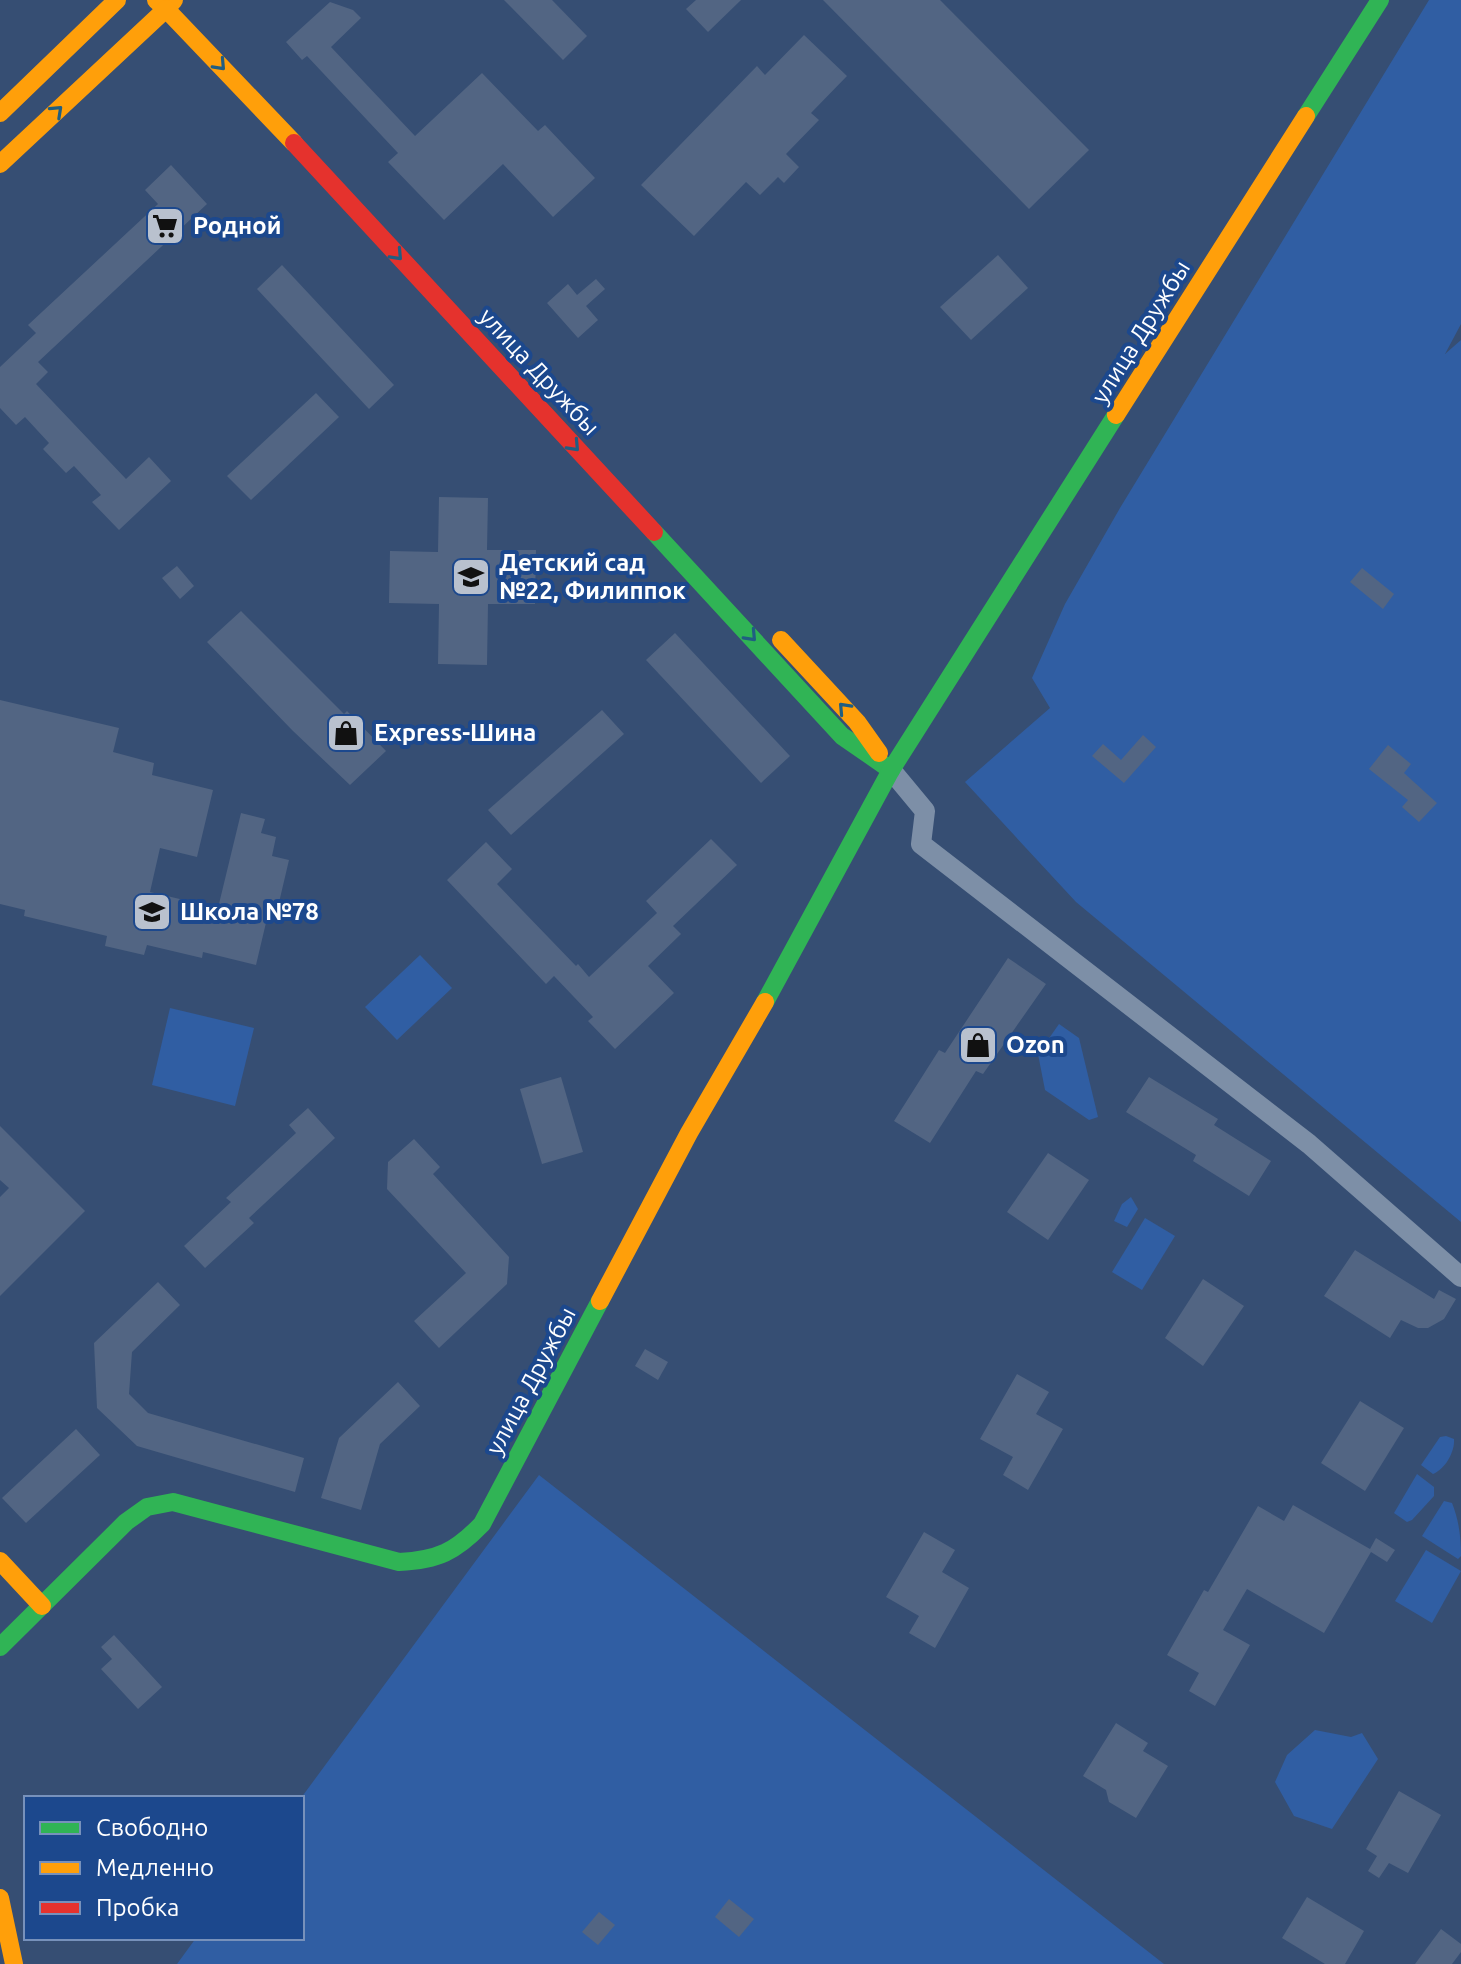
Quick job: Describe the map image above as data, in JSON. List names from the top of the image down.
{
  "streets": {
    "street": ["улица Дружбы"]
  },
  "places": {
    "supermarket": ["Родной"],
    "school or university": ["Детский сад №22, Филиппок", "Школа №78"],
    "shop": ["Express-Шина", "Ozon"]
  },
  "legend": ["Свободно", "Медленно", "Пробка"]
}
